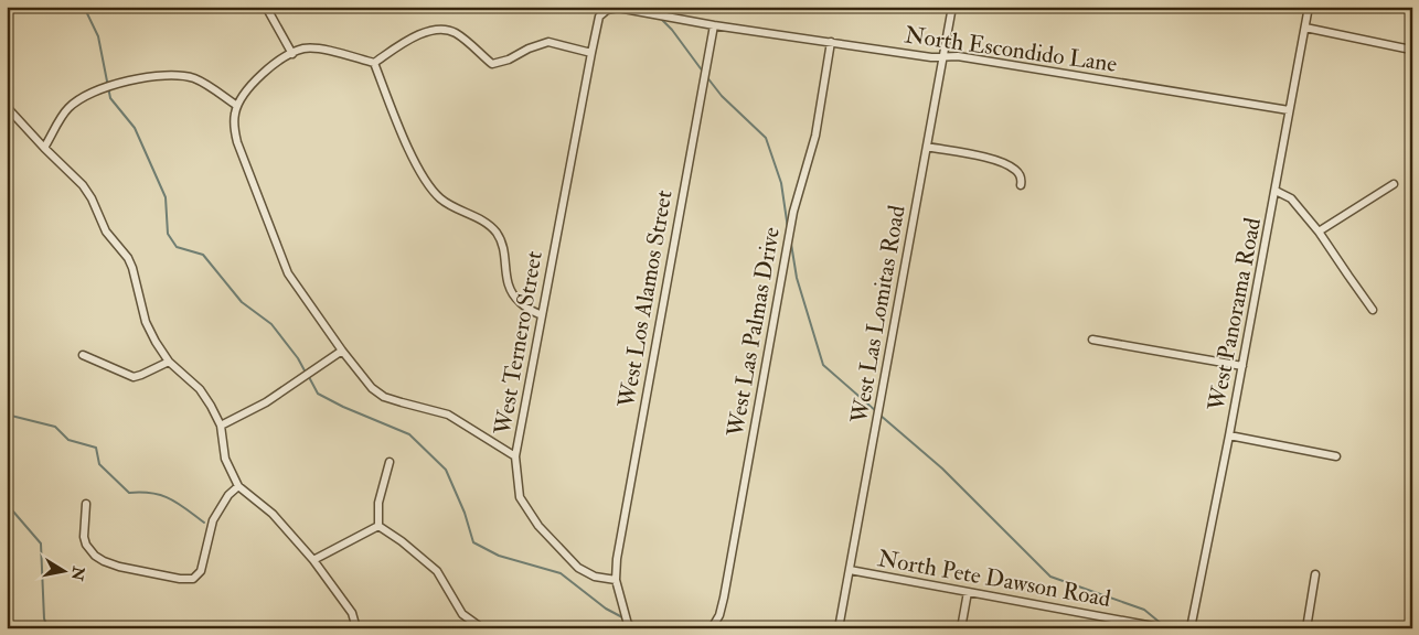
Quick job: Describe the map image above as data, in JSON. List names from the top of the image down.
{
  "streets": {
    "street": [
      "North Escondido Lane",
      "West Los Alamos Street",
      "West Las Lomitas Road",
      "West Panorama Road",
      "West Las Palmas Drive",
      "West Ternero Street",
      "North Pete Dawson Road"
    ]
  },
  "crossings": [
    ["North Escondido Lane", "West Los Alamos Street"],
    ["North Escondido Lane", "West Las Lomitas Road"],
    ["North Escondido Lane", "West Panorama Road"],
    ["North Escondido Lane", "West Las Palmas Drive"],
    ["North Escondido Lane", "West Ternero Street"],
    ["West Los Alamos Street", "West Ternero Street"],
    ["West Las Lomitas Road", "North Pete Dawson Road"]
  ],
  "north": "right"
}
